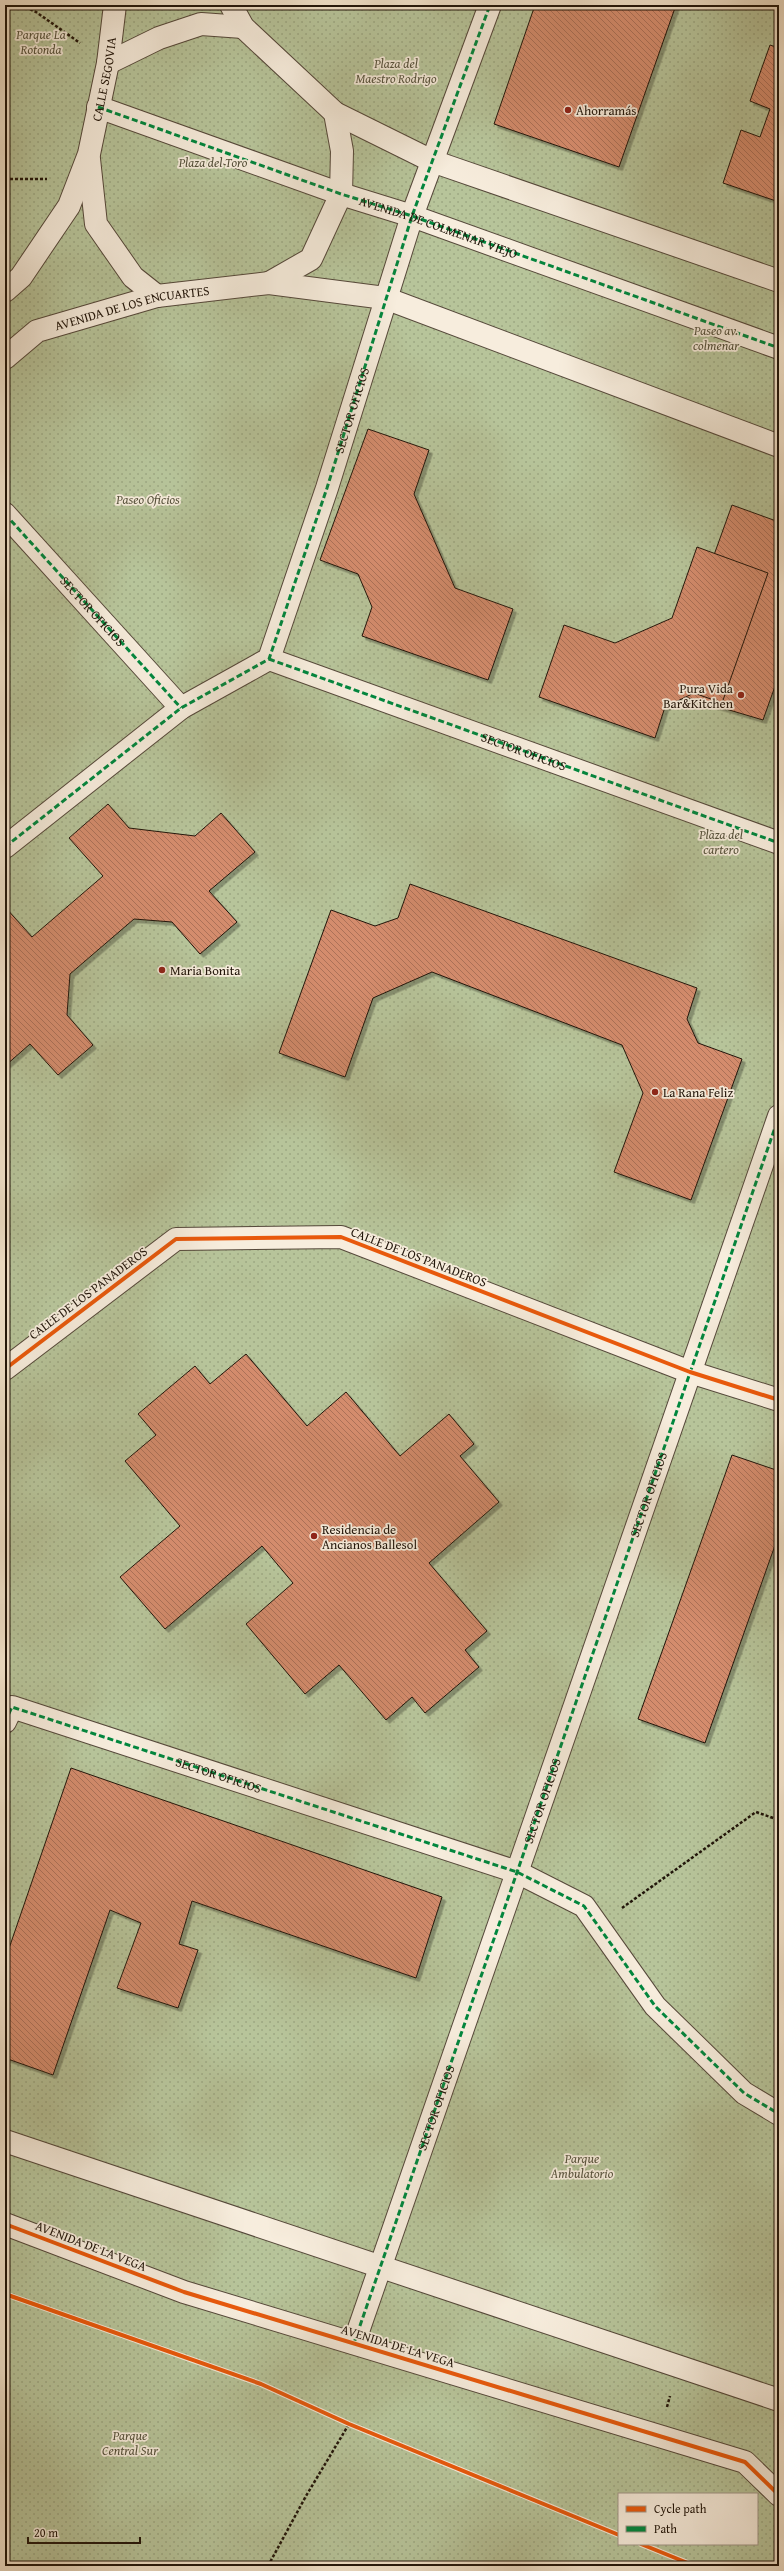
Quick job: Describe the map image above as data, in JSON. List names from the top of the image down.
{
  "streets": {
    "street": [
      "CALLE SEGOVIA",
      "AVENIDA DE COLMENAR VIEJO",
      "AVENIDA DE LOS ENCUARTES",
      "SECTOR OFICIOS",
      "CALLE DE LOS PANADEROS",
      "AVENIDA DE LA VEGA"
    ]
  },
  "crossings": [
    ["CALLE SEGOVIA", "AVENIDA DE COLMENAR VIEJO"],
    ["AVENIDA DE COLMENAR VIEJO", "SECTOR OFICIOS"],
    ["SECTOR OFICIOS", "CALLE DE LOS PANADEROS"],
    ["SECTOR OFICIOS", "AVENIDA DE LA VEGA"]
  ],
  "parks": [
    "Parque La Rotonda",
    "Plaza del Maestro Rodrigo",
    "Plaza del Toro",
    "Paseo av. colmenar",
    "Paseo Oficios",
    "Plaza del cartero",
    "Parque Ambulatorio",
    "Parque Central Sur"
  ],
  "places": [
    "Ahorramás",
    "Pura Vida Bar&Kitchen",
    "Maria Bonita",
    "La Rana Feliz",
    "Residencia de Ancianos Ballesol"
  ],
  "legend": ["Cycle path", "Path"],
  "scale_bar": "20 m"
}
